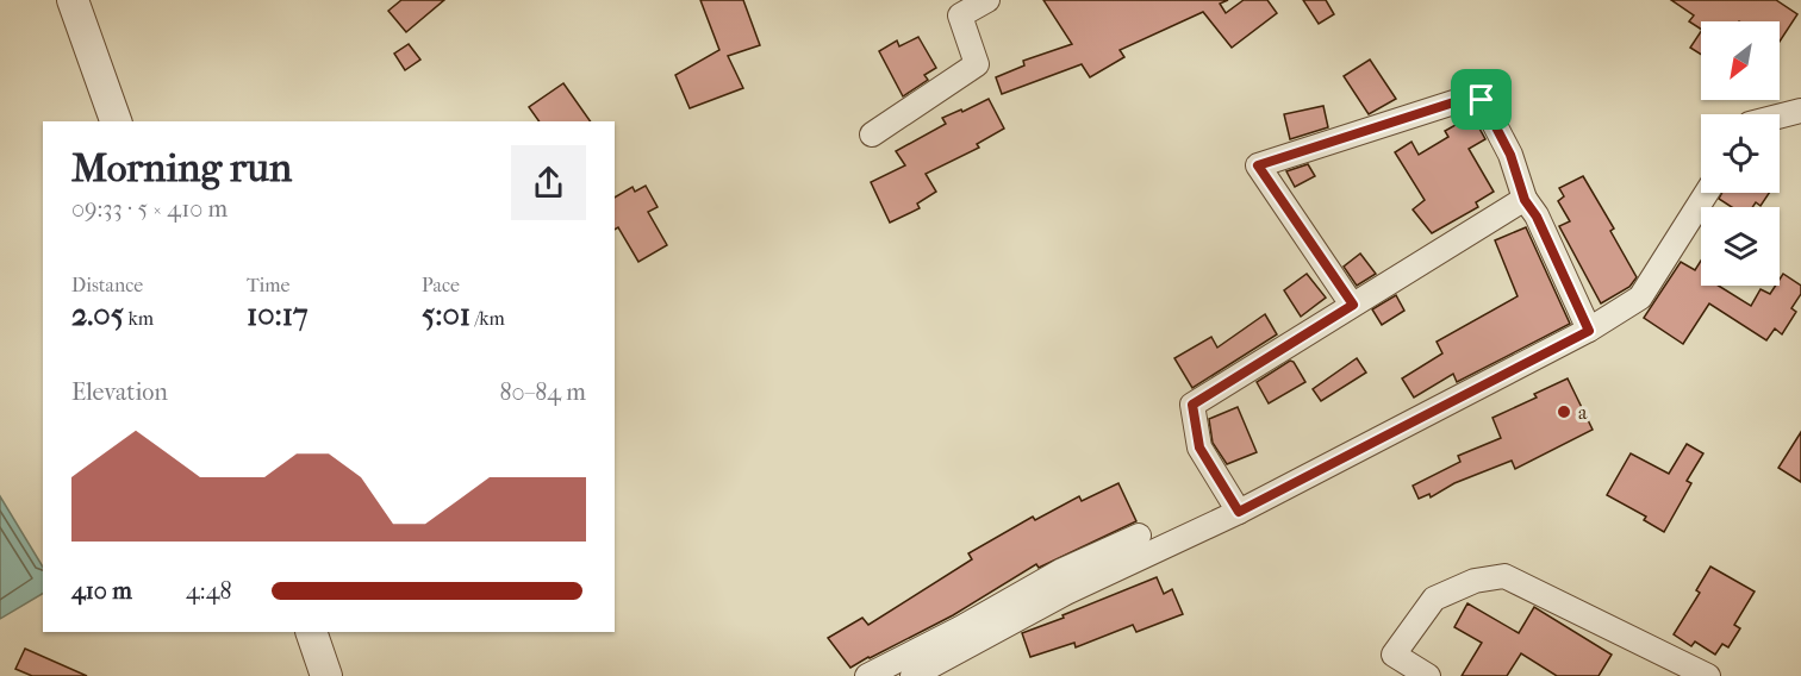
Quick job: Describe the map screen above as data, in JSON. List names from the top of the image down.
{
  "places": ["a"],
  "north": "bottom left",
  "page": {
    "heading": ["Morning run", "09:33 · 5 × 410 m"],
    "stats": [
      ["Distance", "2.05 km"],
      ["Time", "10:17"],
      ["Pace", "5:01 /km"]
    ],
    "chart": ["Elevation", "80–84 m"],
    "list": [
      {
        "name": "410 m",
        "note": "4:48"
      }
    ]
  }
}
